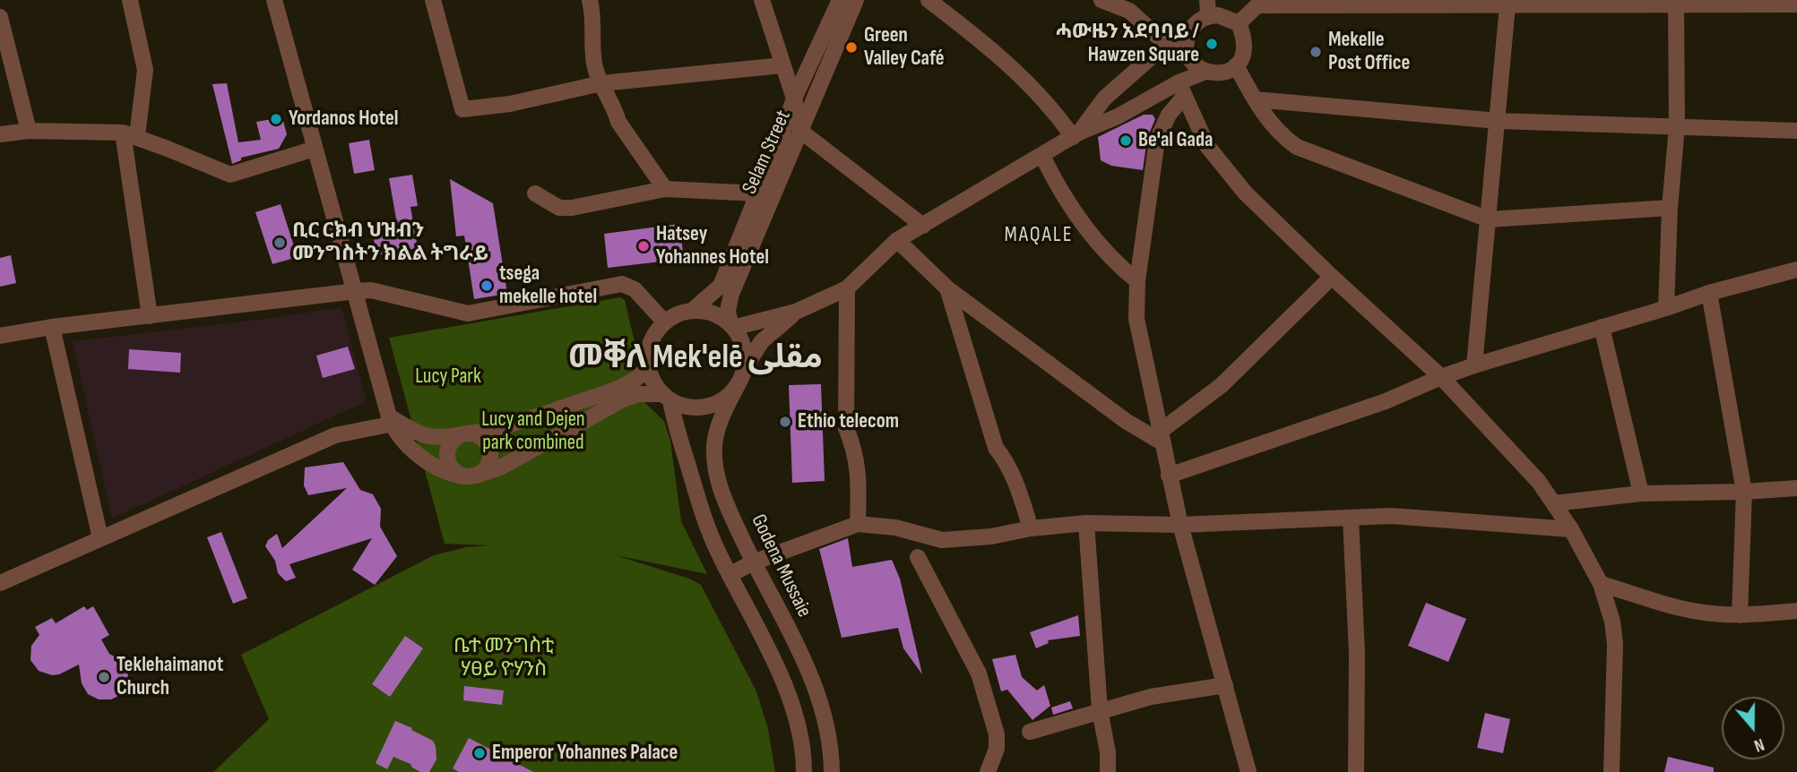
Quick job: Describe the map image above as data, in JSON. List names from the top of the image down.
{
  "streets": {
    "street": ["Selam Street", "Godena Mussaie"]
  },
  "crossings": [
    ["Selam Street", "Godena Mussaie"]
  ],
  "districts": ["MAQALE", "መቐለ Mek'elē مقلى"],
  "parks": ["Lucy Park", "Lucy and Dejen park combined", "ቤተ መንግስቲ ሃፀይ ዮሃንስ"],
  "places": [
    "ሓውዜን አደባባይ / Hawzen Square",
    "Green Valley Café",
    "Mekelle Post Office",
    "Yordanos Hotel",
    "Be'al Gada",
    "ቢር ርክብ ህዝብን መንግስትን ክልል ትግራይ",
    "Hatsey Yohannes Hotel",
    "tsega mekelle hotel",
    "Ethio telecom",
    "Teklehaimanot Church",
    "Emperor Yohannes Palace"
  ],
  "north": "bottom"
}
